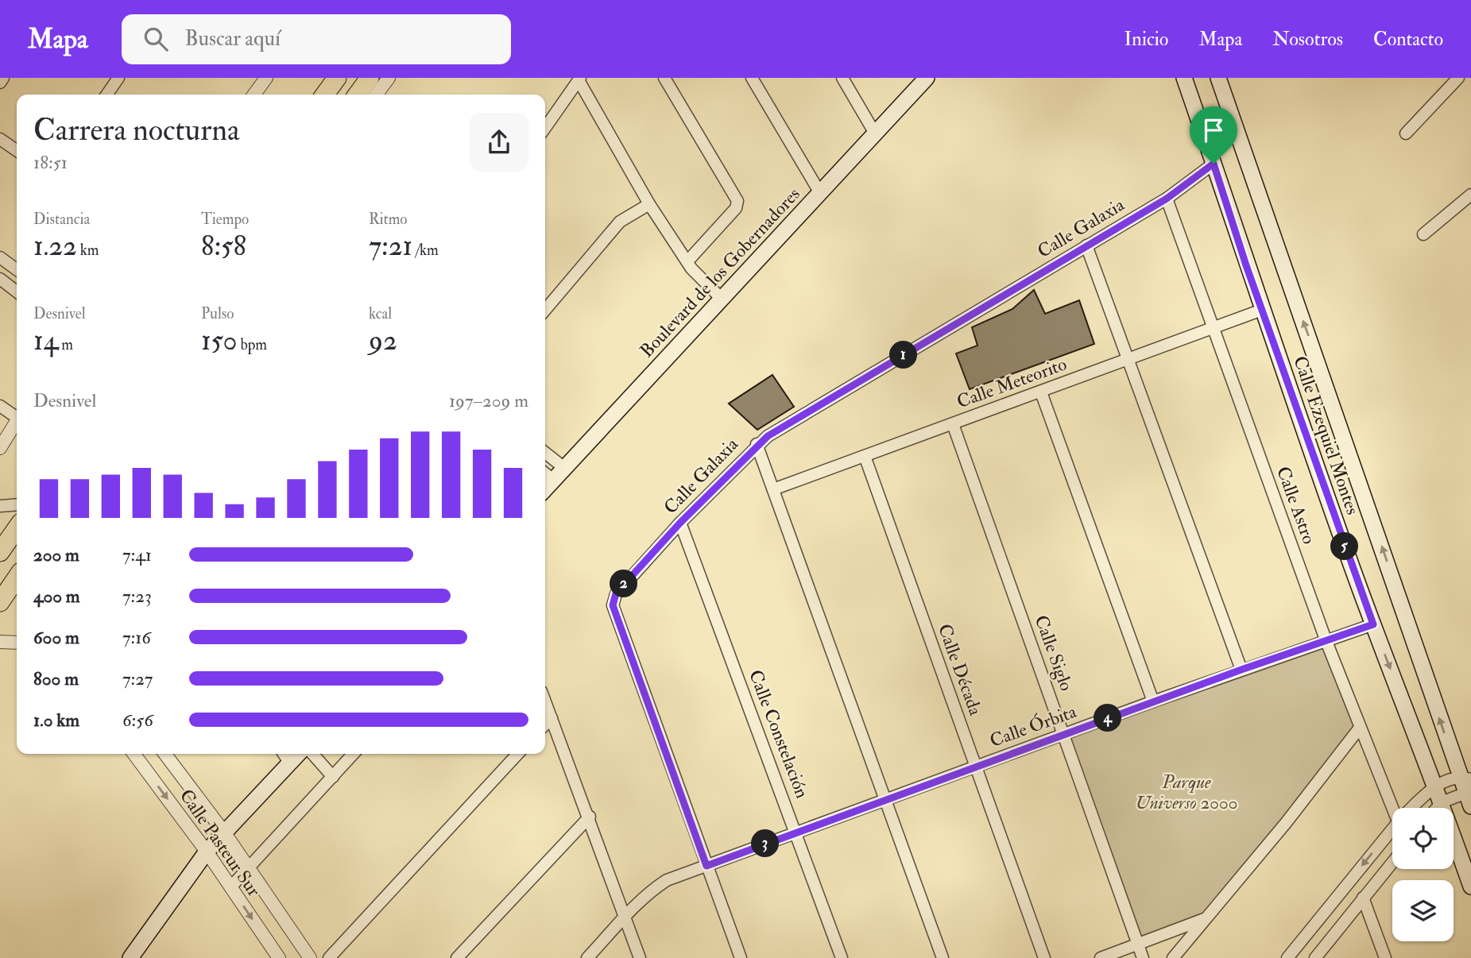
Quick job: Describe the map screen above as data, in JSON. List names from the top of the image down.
{
  "streets": {
    "main road": ["Boulevard de los Gobernadores", "Calle Ezequiel Montes"],
    "street": [
      "Calle Galaxia",
      "Calle Meteorito",
      "Calle Astro",
      "Calle Siglo",
      "Calle Década",
      "Calle Órbita",
      "Calle Constelación",
      "Calle Pasteur Sur"
    ]
  },
  "crossings": [
    ["Calle Galaxia", "Calle Ezequiel Montes"],
    ["Calle Galaxia", "Calle Astro"],
    ["Calle Galaxia", "Calle Órbita"],
    ["Calle Galaxia", "Calle Constelación"],
    ["Calle Meteorito", "Calle Ezequiel Montes"],
    ["Calle Meteorito", "Calle Astro"],
    ["Calle Meteorito", "Calle Siglo"],
    ["Calle Meteorito", "Calle Década"],
    ["Calle Ezequiel Montes", "Calle Órbita"],
    ["Calle Astro", "Calle Órbita"],
    ["Calle Siglo", "Calle Órbita"],
    ["Calle Década", "Calle Órbita"],
    ["Calle Órbita", "Calle Constelación"]
  ],
  "parks": ["Parque Universo 2000"],
  "page": {
    "header": "Mapa",
    "search": "Buscar aquí",
    "nav": [
      "Inicio",
      "Mapa",
      "Nosotros",
      "Contacto"
    ],
    "heading": ["Carrera nocturna", "18:51"],
    "stats": [
      ["Distancia", "1.22 km"],
      ["Tiempo", "8:58"],
      ["Ritmo", "7:21 /km"],
      ["Desnivel", "14 m"],
      ["Pulso", "150 bpm"],
      ["kcal", "92"]
    ],
    "pins": [
      "1",
      "5",
      "2",
      "4",
      "3"
    ],
    "chart": ["Desnivel", "197–209 m"],
    "list": [
      {
        "name": "200 m",
        "note": "7:41"
      },
      {
        "name": "400 m",
        "note": "7:23"
      },
      {
        "name": "600 m",
        "note": "7:16"
      },
      {
        "name": "800 m",
        "note": "7:27"
      },
      {
        "name": "1.0 km",
        "note": "6:56"
      }
    ]
  }
}
